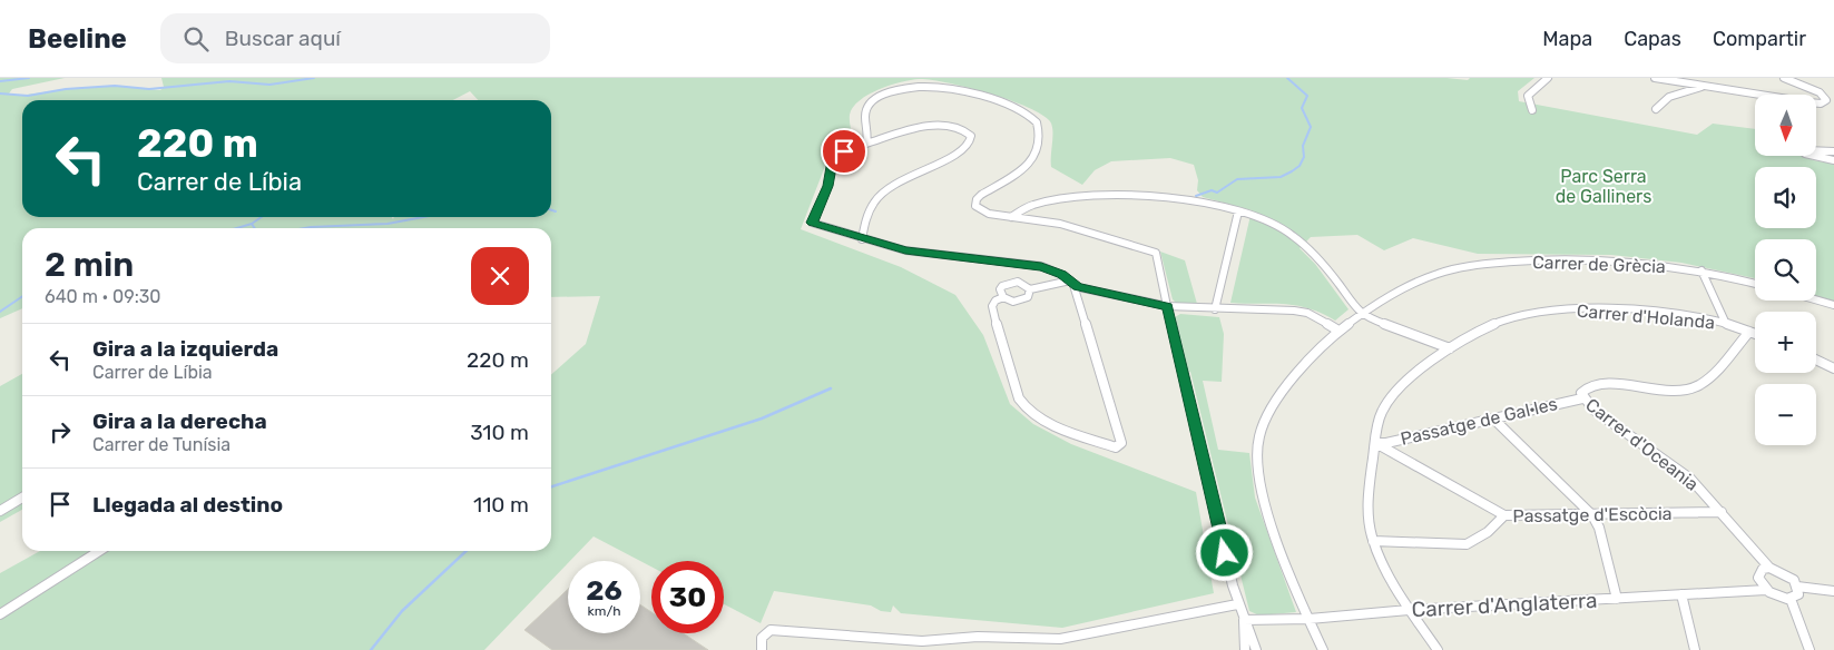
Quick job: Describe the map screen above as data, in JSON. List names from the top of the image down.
{
  "streets": {
    "street": [
      "Carrer de Grècia",
      "Carrer d'Holanda",
      "Passatge de Gal·les",
      "Carrer d'Oceania",
      "Passatge d'Escòcia",
      "Carrer d'Anglaterra"
    ]
  },
  "crossings": [
    ["Carrer de Grècia", "Carrer d'Anglaterra"],
    ["Carrer d'Holanda", "Passatge de Gal·les"],
    ["Carrer d'Holanda", "Carrer d'Oceania"],
    ["Carrer d'Holanda", "Passatge d'Escòcia"],
    ["Carrer d'Holanda", "Carrer d'Anglaterra"],
    ["Passatge de Gal·les", "Carrer d'Oceania"],
    ["Carrer d'Oceania", "Passatge d'Escòcia"]
  ],
  "parks": ["Parc Serra de Galliners"],
  "north": "bottom",
  "page": {
    "header": "Beeline",
    "search": "Buscar aquí",
    "nav": ["Mapa", "Capas", "Compartir"],
    "map_buttons": ["+", "−"],
    "turn": ["220 m", "Carrer de Líbia"],
    "heading": ["2 min", "640 m · 09:30"],
    "list": [
      {
        "name": "Gira a la izquierda",
        "note": "Carrer de Líbia",
        "value": "220 m"
      },
      {
        "name": "Gira a la derecha",
        "note": "Carrer de Tunísia",
        "value": "310 m"
      },
      {
        "name": "Llegada al destino",
        "value": "110 m"
      }
    ],
    "speed": "26 km/h",
    "limit": "30"
  }
}
